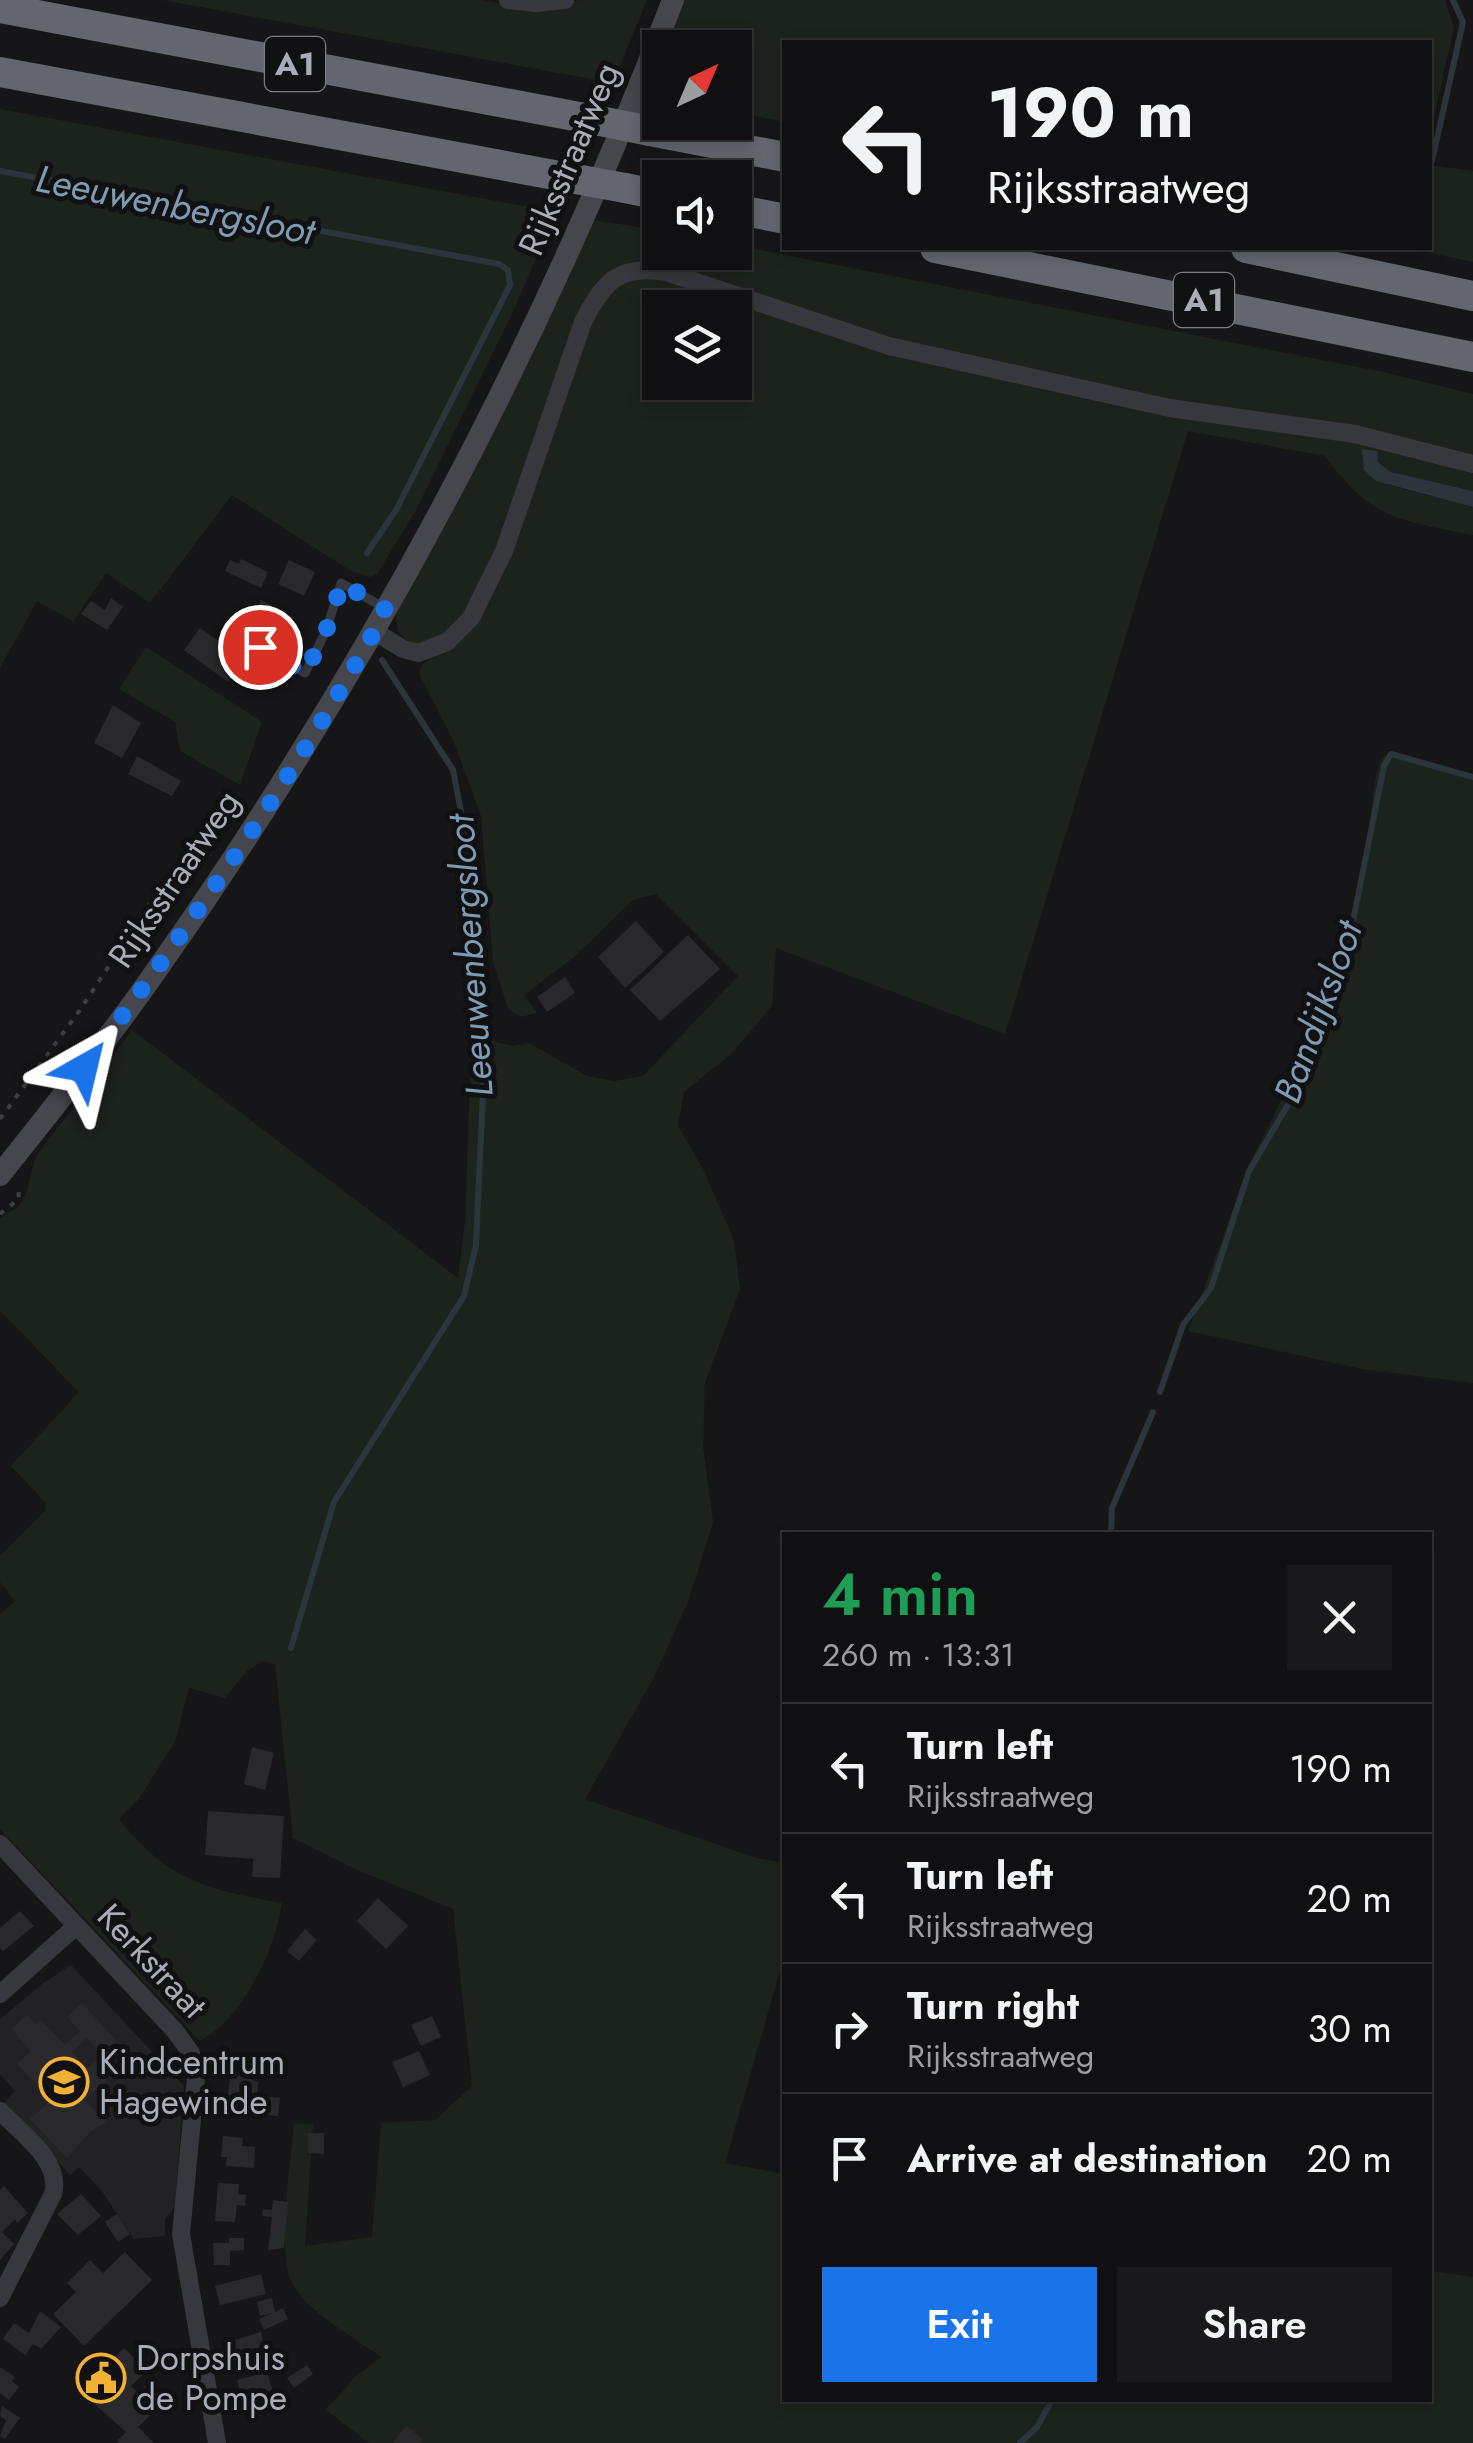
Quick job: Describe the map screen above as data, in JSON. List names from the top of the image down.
{
  "streets": {
    "highway": ["A1"],
    "main road": ["Rijksstraatweg"],
    "street": ["Kerkstraat"]
  },
  "water": ["Leeuwenbergsloot", "Bandijksloot"],
  "places": {
    "school or university": ["Kindcentrum Hagewinde"],
    "public building": ["Dorpshuis de Pompe"]
  },
  "north": "top right",
  "page": {
    "turn": ["190 m", "Rijksstraatweg"],
    "heading": ["4 min", "260 m · 13:31"],
    "list": [
      {
        "name": "Turn left",
        "note": "Rijksstraatweg",
        "value": "190 m"
      },
      {
        "name": "Turn left",
        "note": "Rijksstraatweg",
        "value": "20 m"
      },
      {
        "name": "Turn right",
        "note": "Rijksstraatweg",
        "value": "30 m"
      },
      {
        "name": "Arrive at destination",
        "value": "20 m"
      }
    ],
    "buttons": ["Exit", "Share"]
  }
}
